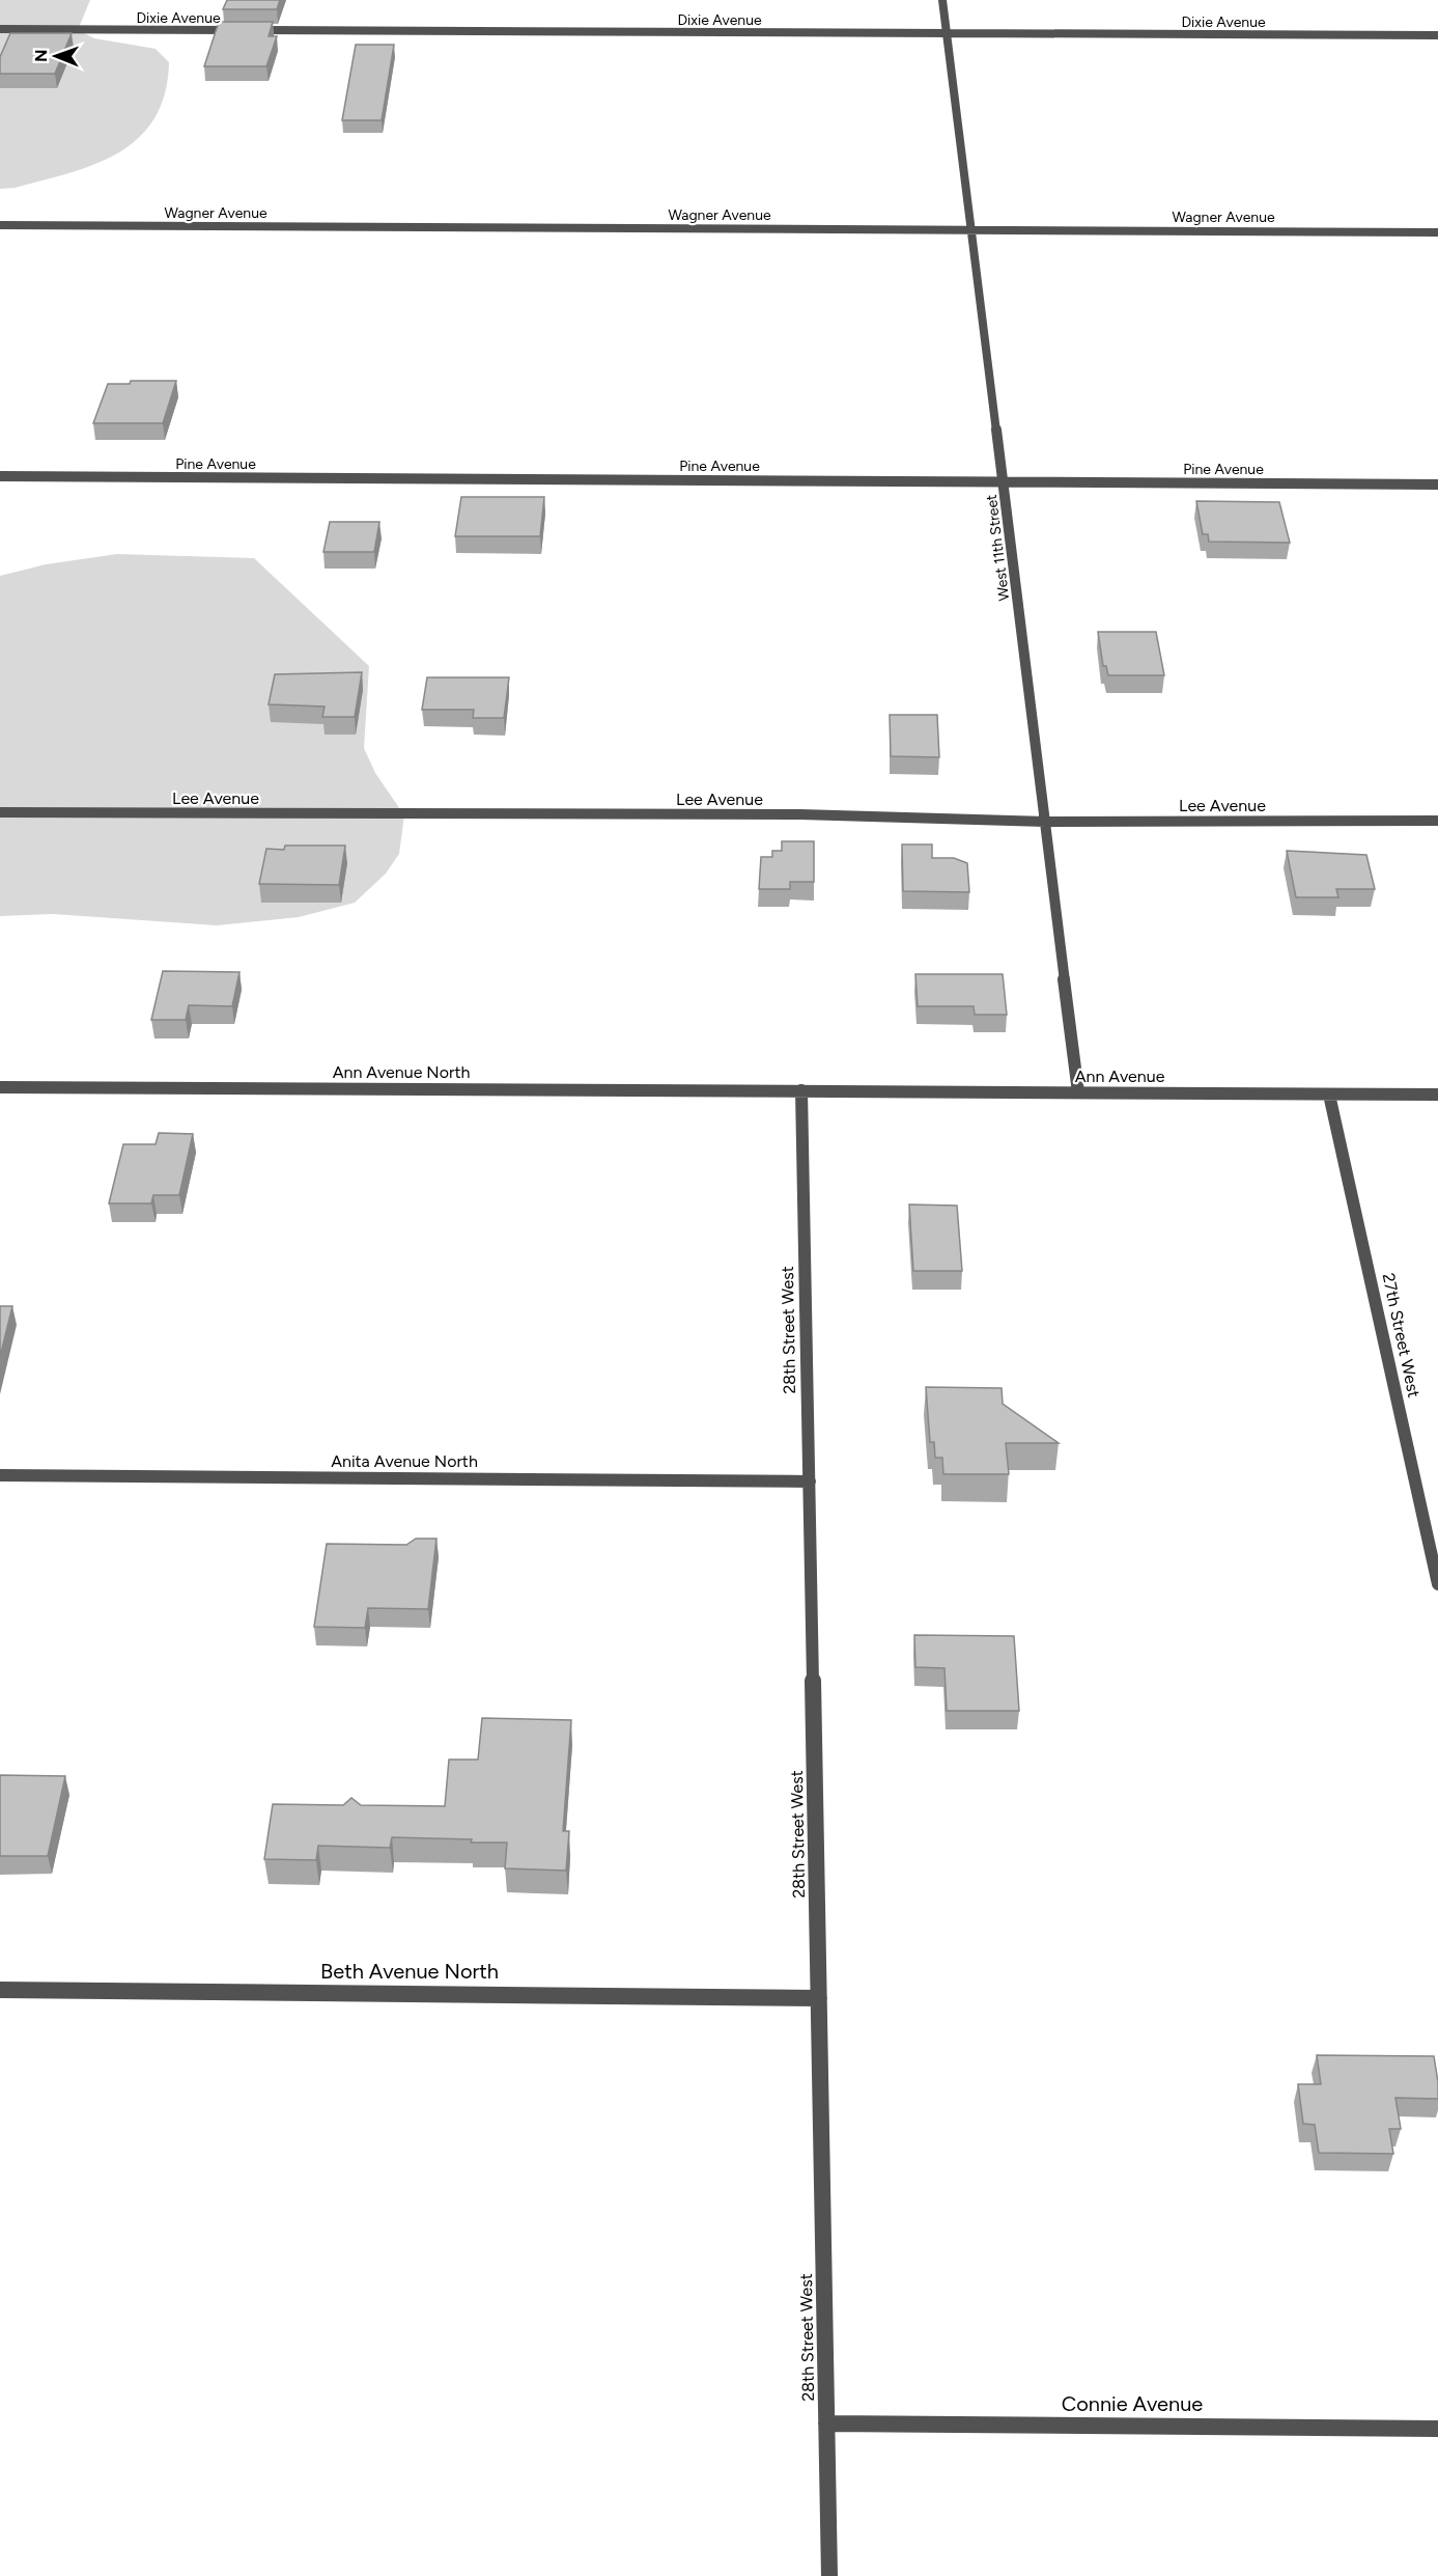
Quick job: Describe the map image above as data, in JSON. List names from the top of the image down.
{
  "streets": {
    "street": [
      "Dixie Avenue",
      "Wagner Avenue",
      "Pine Avenue",
      "West 11th Street",
      "Lee Avenue",
      "Ann Avenue North",
      "Ann Avenue",
      "28th Street West",
      "27th Street West",
      "Anita Avenue North",
      "Beth Avenue North",
      "Connie Avenue"
    ]
  },
  "crossings": [
    ["Dixie Avenue", "West 11th Street"],
    ["Wagner Avenue", "West 11th Street"],
    ["Pine Avenue", "West 11th Street"],
    ["West 11th Street", "Lee Avenue"],
    ["West 11th Street", "Ann Avenue"],
    ["Ann Avenue North", "Ann Avenue"],
    ["Ann Avenue North", "28th Street West"],
    ["Ann Avenue", "28th Street West"],
    ["Ann Avenue", "27th Street West"],
    ["28th Street West", "Anita Avenue North"],
    ["28th Street West", "Beth Avenue North"],
    ["28th Street West", "Connie Avenue"]
  ],
  "north": "left"
}
